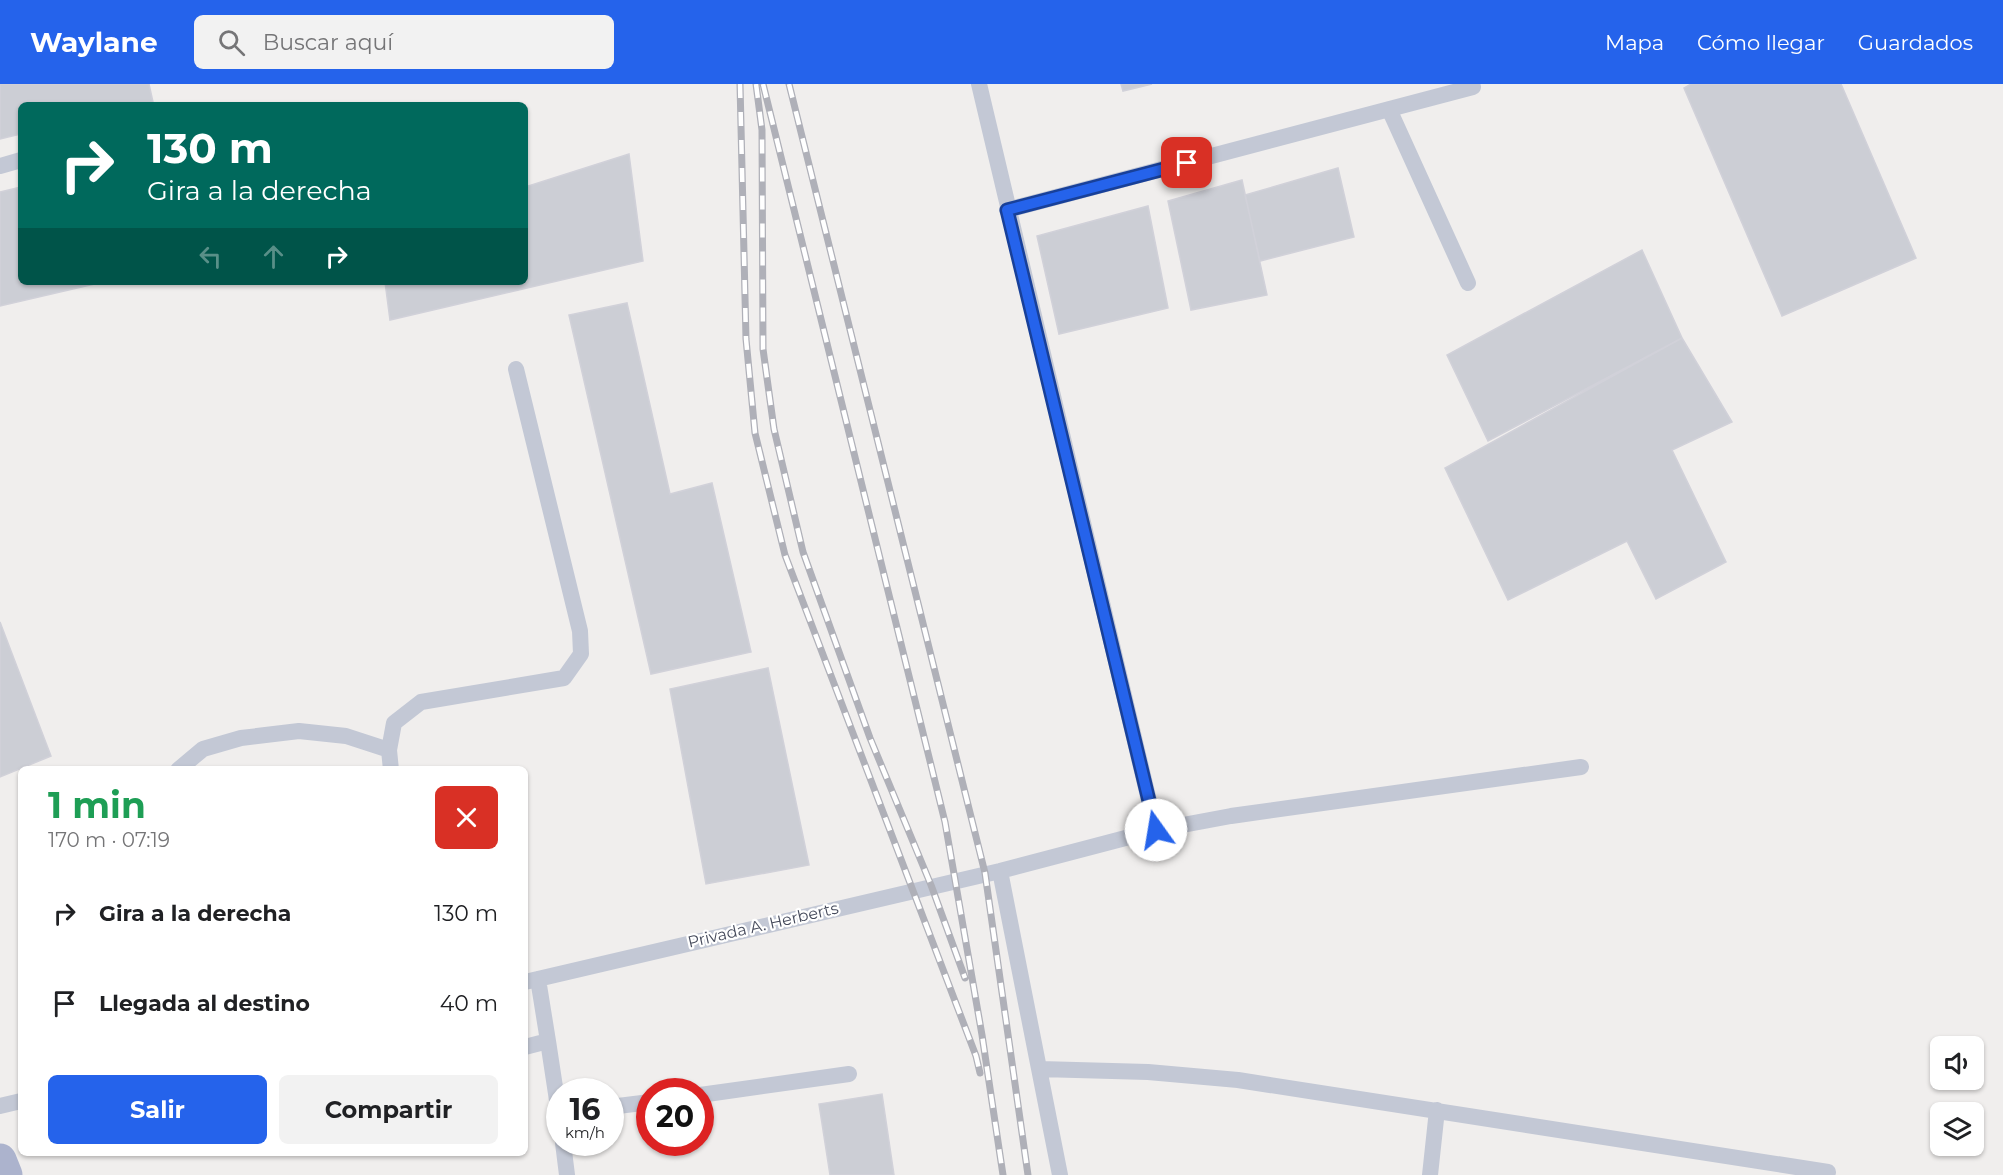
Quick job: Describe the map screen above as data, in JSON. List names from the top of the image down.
{
  "streets": {
    "lane": ["Privada A. Herberts"]
  },
  "page": {
    "header": "Waylane",
    "search": "Buscar aquí",
    "nav": ["Mapa", "Cómo llegar", "Guardados"],
    "turn": ["130 m", "Gira a la derecha"],
    "heading": ["1 min", "170 m · 07:19"],
    "list": [
      {
        "name": "Gira a la derecha",
        "value": "130 m"
      },
      {
        "name": "Llegada al destino",
        "value": "40 m"
      }
    ],
    "buttons": ["Salir", "Compartir"],
    "speed": "16 km/h",
    "limit": "20"
  }
}
